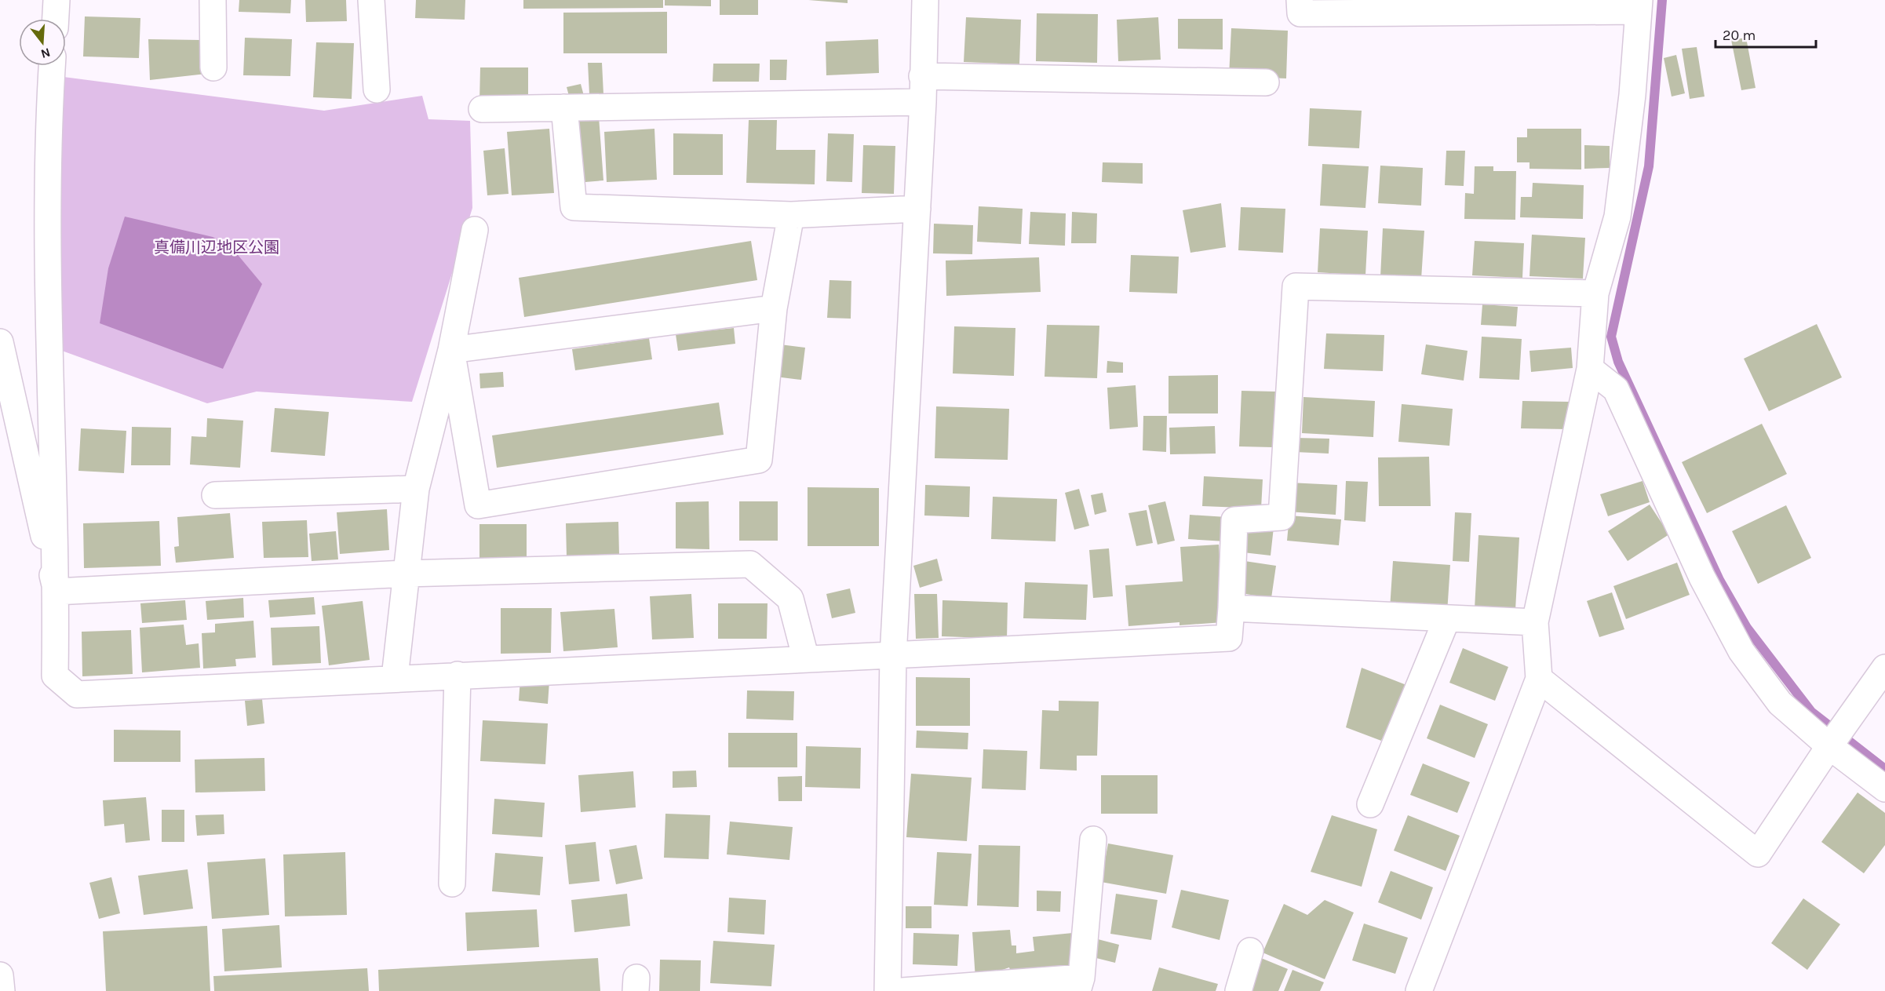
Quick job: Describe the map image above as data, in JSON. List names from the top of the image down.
{
  "parks": ["真備川辺地区公園"],
  "scale_bar": "20 m",
  "north": "bottom"
}
